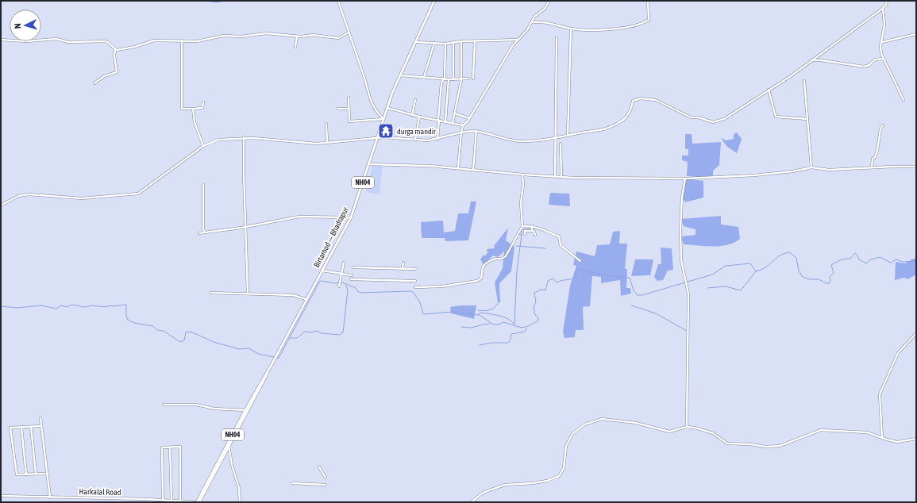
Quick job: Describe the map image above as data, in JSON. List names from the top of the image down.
{
  "streets": {
    "main road": ["NH04", "Birtamod — Bhadrapur"],
    "street": ["Harkalal Road"]
  },
  "crossings": [
    ["Birtamod — Bhadrapur", "Harkalal Road"]
  ],
  "places": {
    "temple": ["durga mandir"]
  },
  "north": "left"
}
